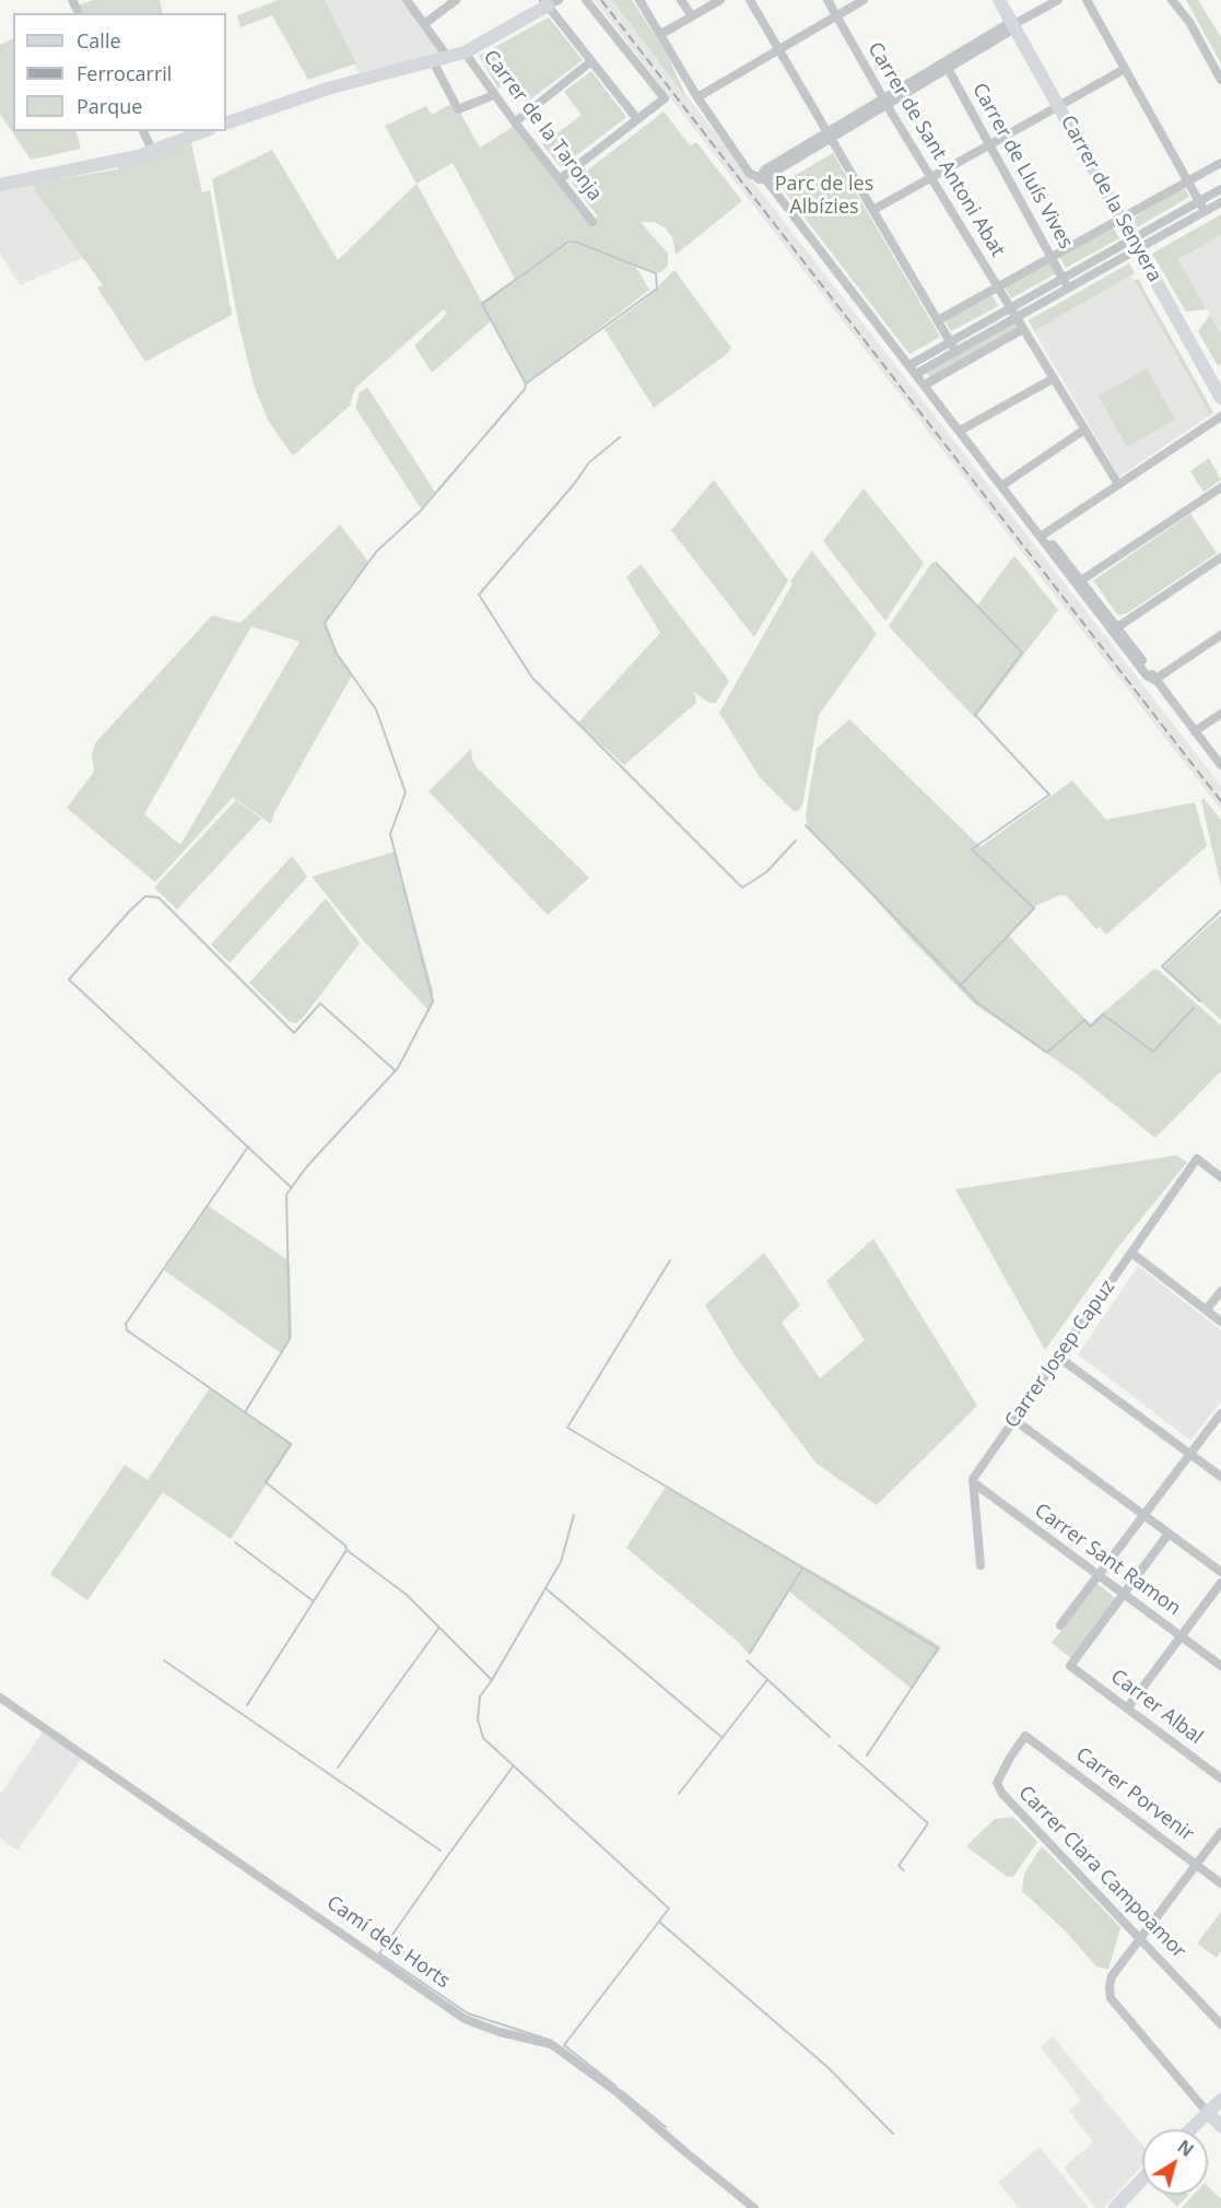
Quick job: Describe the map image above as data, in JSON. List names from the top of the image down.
{
  "streets": {
    "street": [
      "Carrer de la Taronja",
      "Carrer de Sant Antoni Abat",
      "Carrer de Lluís Vives",
      "Carrer de la Senyera",
      "Carrer Josep Capuz",
      "Carrer Sant Ramon",
      "Carrer Albal",
      "Carrer Porvenir",
      "Carrer Clara Campoamor",
      "Camí dels Horts"
    ]
  },
  "crossings": [
    ["Carrer Josep Capuz", "Carrer Sant Ramon"],
    ["Carrer Sant Ramon", "Carrer Albal"],
    ["Carrer Porvenir", "Carrer Clara Campoamor"]
  ],
  "parks": ["Parc de les Albízies"],
  "legend": ["Calle", "Ferrocarril", "Parque"],
  "north": "top right"
}
